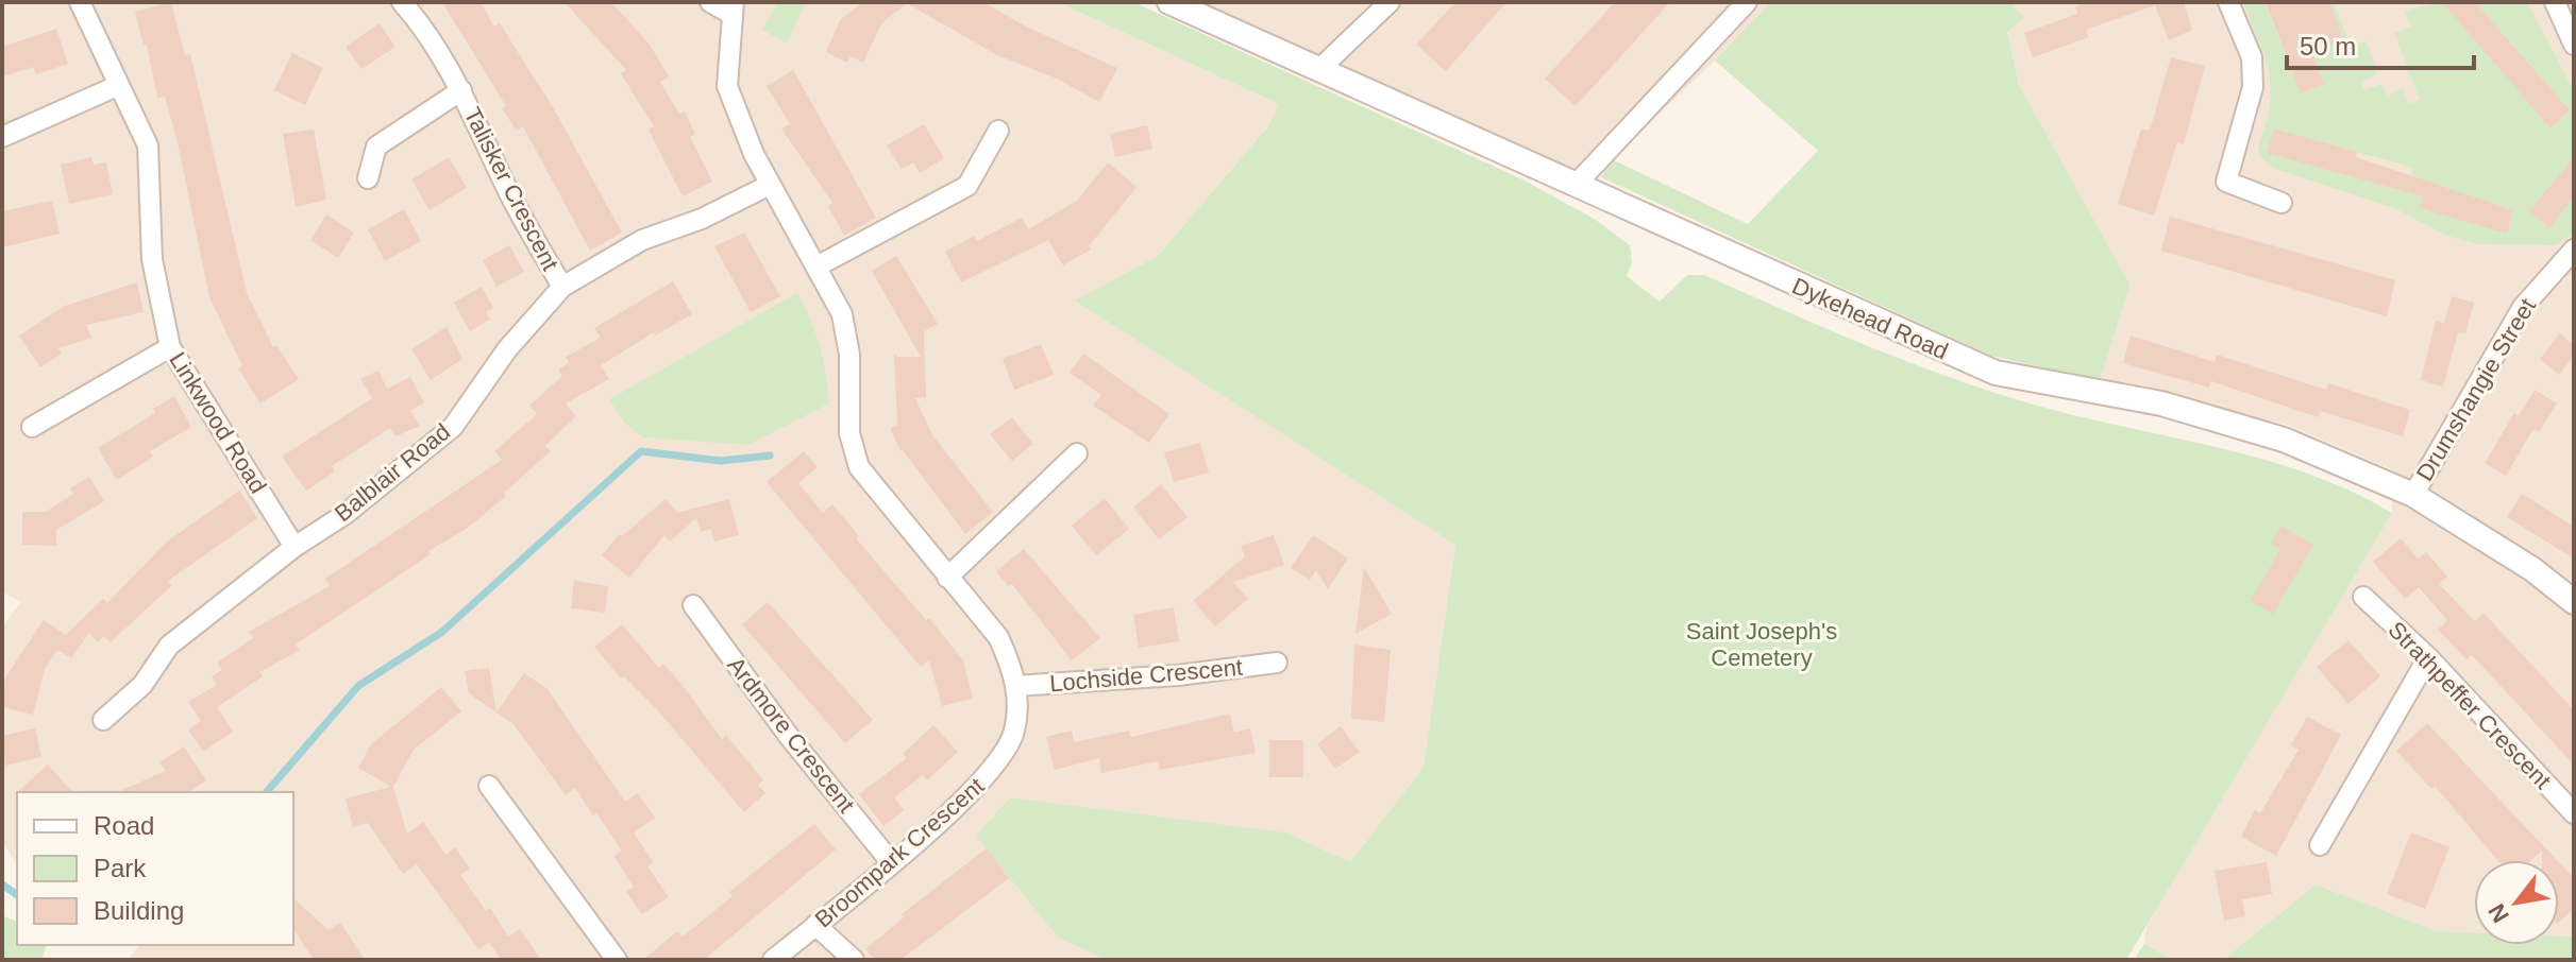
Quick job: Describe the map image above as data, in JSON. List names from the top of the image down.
{
  "streets": {
    "street": [
      "Talisker Crescent",
      "Dykehead Road",
      "Drumshangie Street",
      "Linkwood Road",
      "Balblair Road",
      "Lochside Crescent",
      "Strathpeffer Crescent",
      "Ardmore Crescent",
      "Broompark Crescent"
    ]
  },
  "crossings": [
    ["Talisker Crescent", "Balblair Road"],
    ["Dykehead Road", "Drumshangie Street"],
    ["Linkwood Road", "Balblair Road"],
    ["Balblair Road", "Broompark Crescent"],
    ["Lochside Crescent", "Broompark Crescent"],
    ["Ardmore Crescent", "Broompark Crescent"]
  ],
  "parks": ["Saint Joseph's Cemetery"],
  "legend": ["Road", "Park", "Building"],
  "scale_bar": "50 m",
  "north": "bottom left"
}
